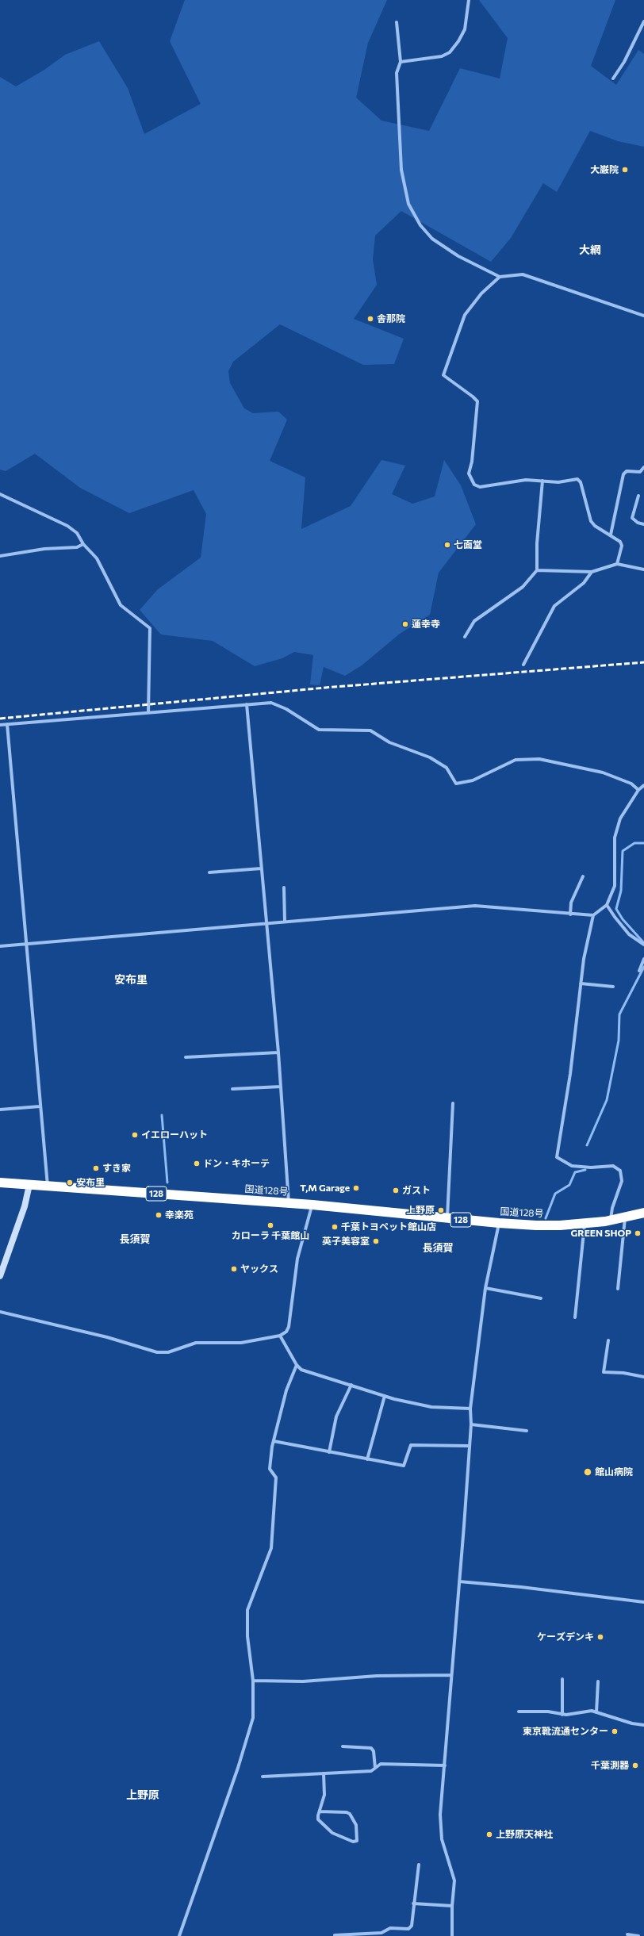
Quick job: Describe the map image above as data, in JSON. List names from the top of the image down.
{
  "streets": {
    "highway": ["国道128号", "128"]
  },
  "districts": [
    "大網",
    "安布里",
    "長須賀",
    "長須賀",
    "上野原"
  ],
  "places": [
    "大巌院",
    "舎那院",
    "七面堂",
    "蓮幸寺",
    "イエローハット",
    "ドン・キホーテ",
    "すき家",
    "安布里",
    "T,M Garage",
    "ガスト",
    "上野原",
    "幸楽苑",
    "カローラ 千葉館山",
    "千葉トヨペット館山店",
    "GREEN SHOP",
    "英子美容室",
    "ヤックス",
    "館山病院",
    "ケーズデンキ",
    "東京靴流通センター",
    "千葉測器",
    "上野原天神社"
  ]
}
